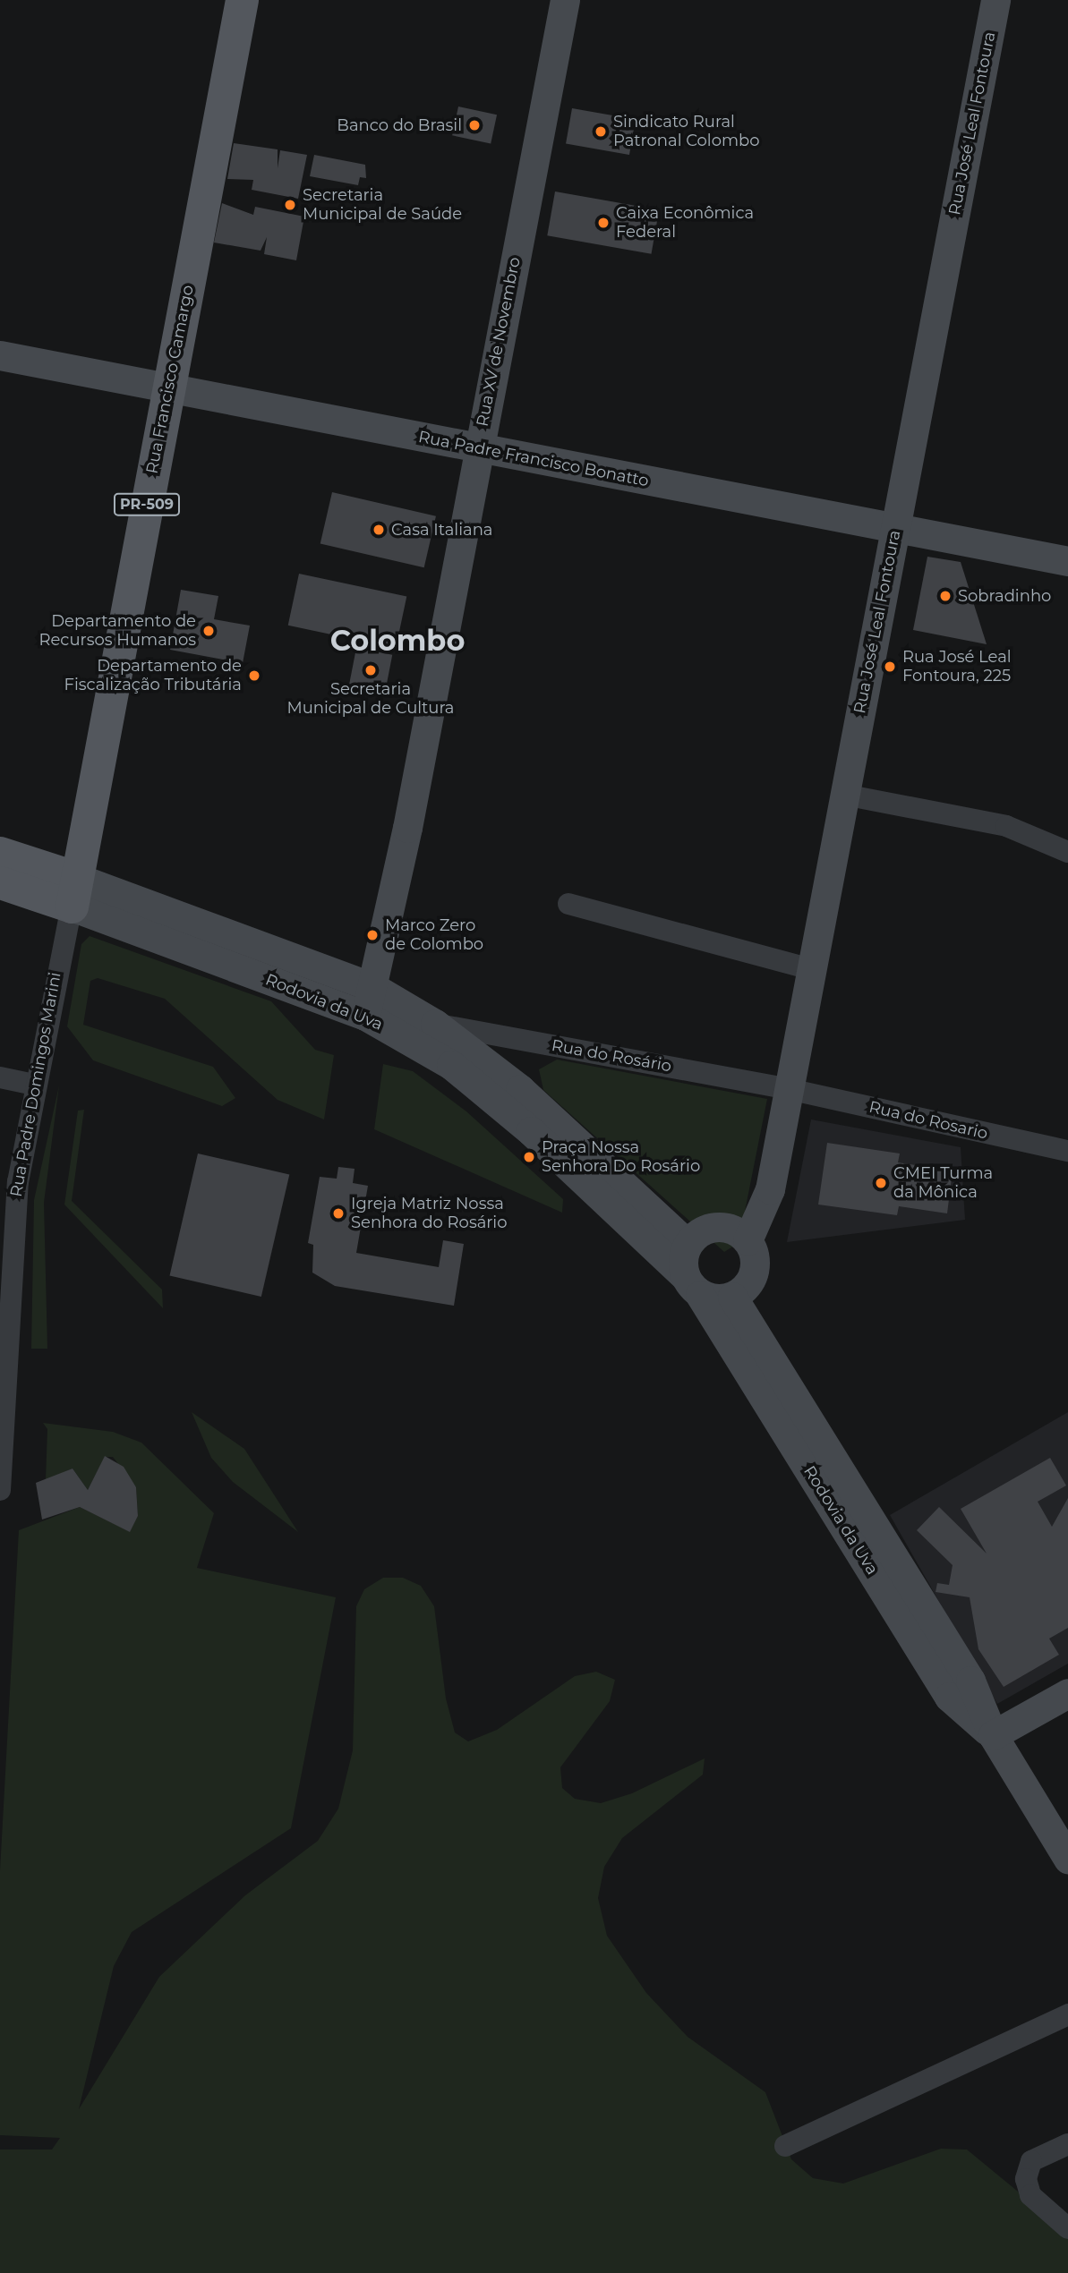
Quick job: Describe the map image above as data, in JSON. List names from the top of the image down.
{
  "streets": {
    "main road": ["Rua Francisco Camargo", "PR-509", "Rodovia da Uva"],
    "street": [
      "Rua José Leal Fontoura",
      "Rua XV de Novembro",
      "Rua Padre Francisco Bonatto",
      "Rua do Rosário",
      "Rua Padre Domingos Marini",
      "Rua do Rosario"
    ]
  },
  "crossings": [
    ["Rua José Leal Fontoura", "Rua Padre Francisco Bonatto"],
    ["Rua José Leal Fontoura", "Rodovia da Uva"],
    ["Rua José Leal Fontoura", "Rua do Rosário"],
    ["Rua José Leal Fontoura", "Rua do Rosario"],
    ["Rua XV de Novembro", "Rua Padre Francisco Bonatto"],
    ["Rua XV de Novembro", "Rodovia da Uva"],
    ["Rua Francisco Camargo", "Rua Padre Francisco Bonatto"],
    ["Rua Francisco Camargo", "Rodovia da Uva"],
    ["Rua Francisco Camargo", "Rua Padre Domingos Marini"],
    ["Rodovia da Uva", "Rua do Rosário"],
    ["Rodovia da Uva", "Rua Padre Domingos Marini"],
    ["Rua do Rosário", "Rua do Rosario"]
  ],
  "districts": ["Colombo"],
  "places": [
    "Banco do Brasil",
    "Sindicato Rural Patronal Colombo",
    "Secretaria Municipal de Saúde",
    "Caixa Econômica Federal",
    "Casa Italiana",
    "Sobradinho",
    "Departamento de Recursos Humanos",
    "Rua José Leal Fontoura, 225",
    "Secretaria Municipal de Cultura",
    "Departamento de Fiscalização Tributária",
    "Marco Zero de Colombo",
    "Praça Nossa Senhora Do Rosário",
    "CMEI Turma da Mônica",
    "Igreja Matriz Nossa Senhora do Rosário"
  ]
}
